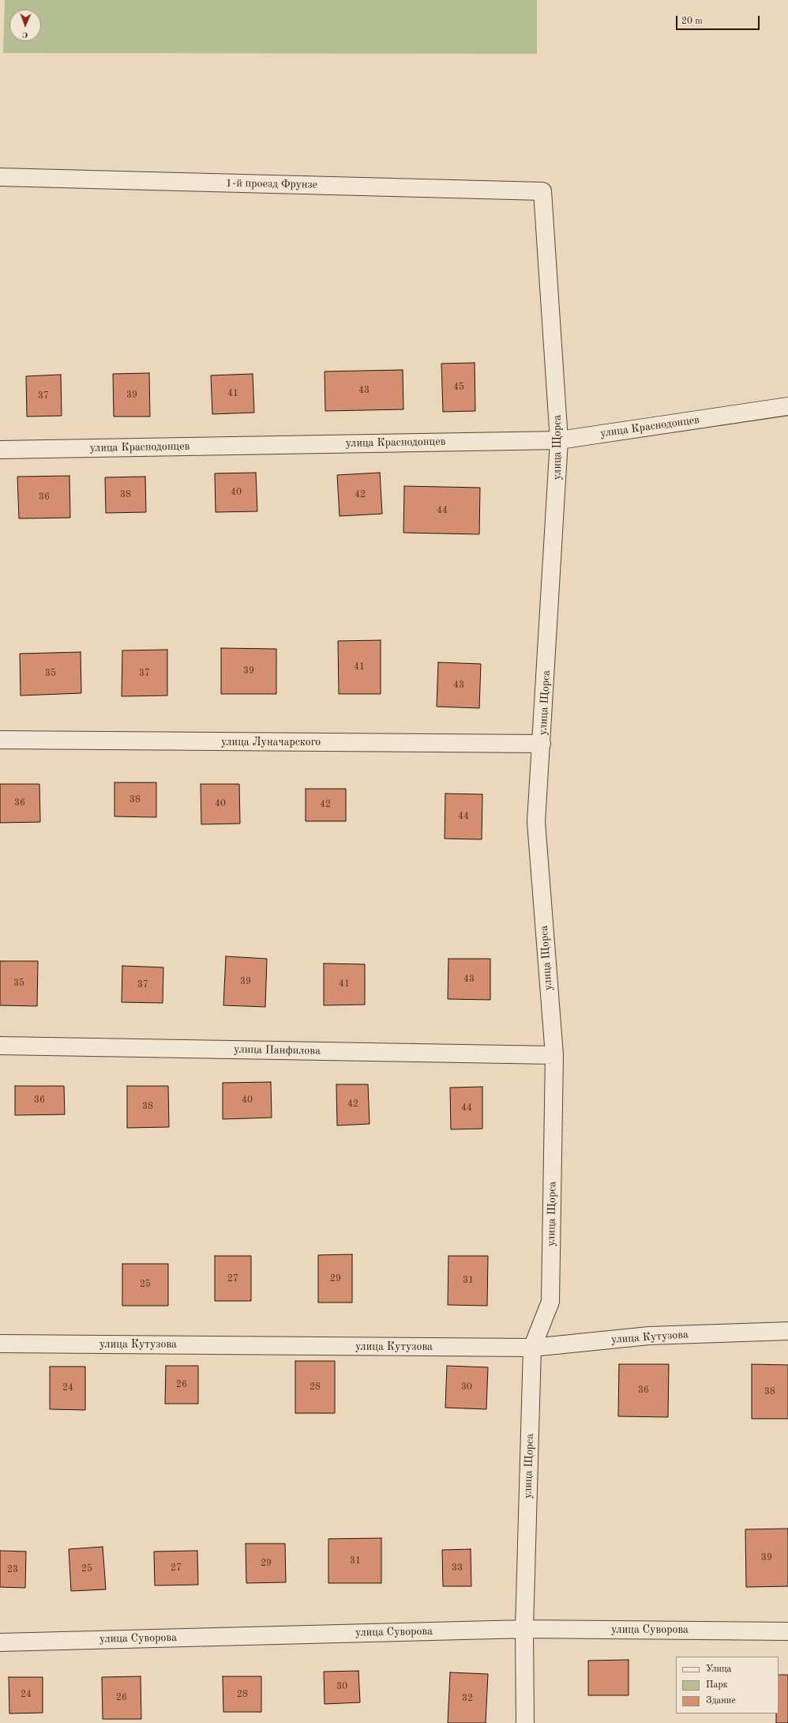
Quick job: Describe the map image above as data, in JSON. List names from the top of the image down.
{
  "streets": {
    "street": [
      "1-й проезд Фрунзе",
      "улица Краснодонцев",
      "улица Щорса",
      "улица Луначарского",
      "улица Панфилова",
      "улица Кутузова",
      "улица Суворова"
    ]
  },
  "crossings": [
    ["1-й проезд Фрунзе", "улица Щорса"],
    ["улица Краснодонцев", "улица Щорса"],
    ["улица Щорса", "улица Луначарского"],
    ["улица Щорса", "улица Панфилова"],
    ["улица Щорса", "улица Кутузова"],
    ["улица Щорса", "улица Суворова"]
  ],
  "house_numbers": [
    "45",
    "43",
    "41",
    "39",
    "37",
    "40",
    "38",
    "42",
    "36",
    "44",
    "41",
    "39",
    "35",
    "37",
    "43",
    "38",
    "36",
    "40",
    "42",
    "44",
    "43",
    "39",
    "35",
    "41",
    "37",
    "36",
    "40",
    "42",
    "38",
    "44",
    "27",
    "29",
    "31",
    "25",
    "26",
    "28",
    "30",
    "24",
    "36",
    "38",
    "39",
    "31",
    "29",
    "27",
    "33",
    "25",
    "23",
    "30",
    "24",
    "28",
    "26",
    "32"
  ],
  "legend": ["Улица", "Парк", "Здание"],
  "scale_bar": "20 m",
  "north": "bottom"
}
